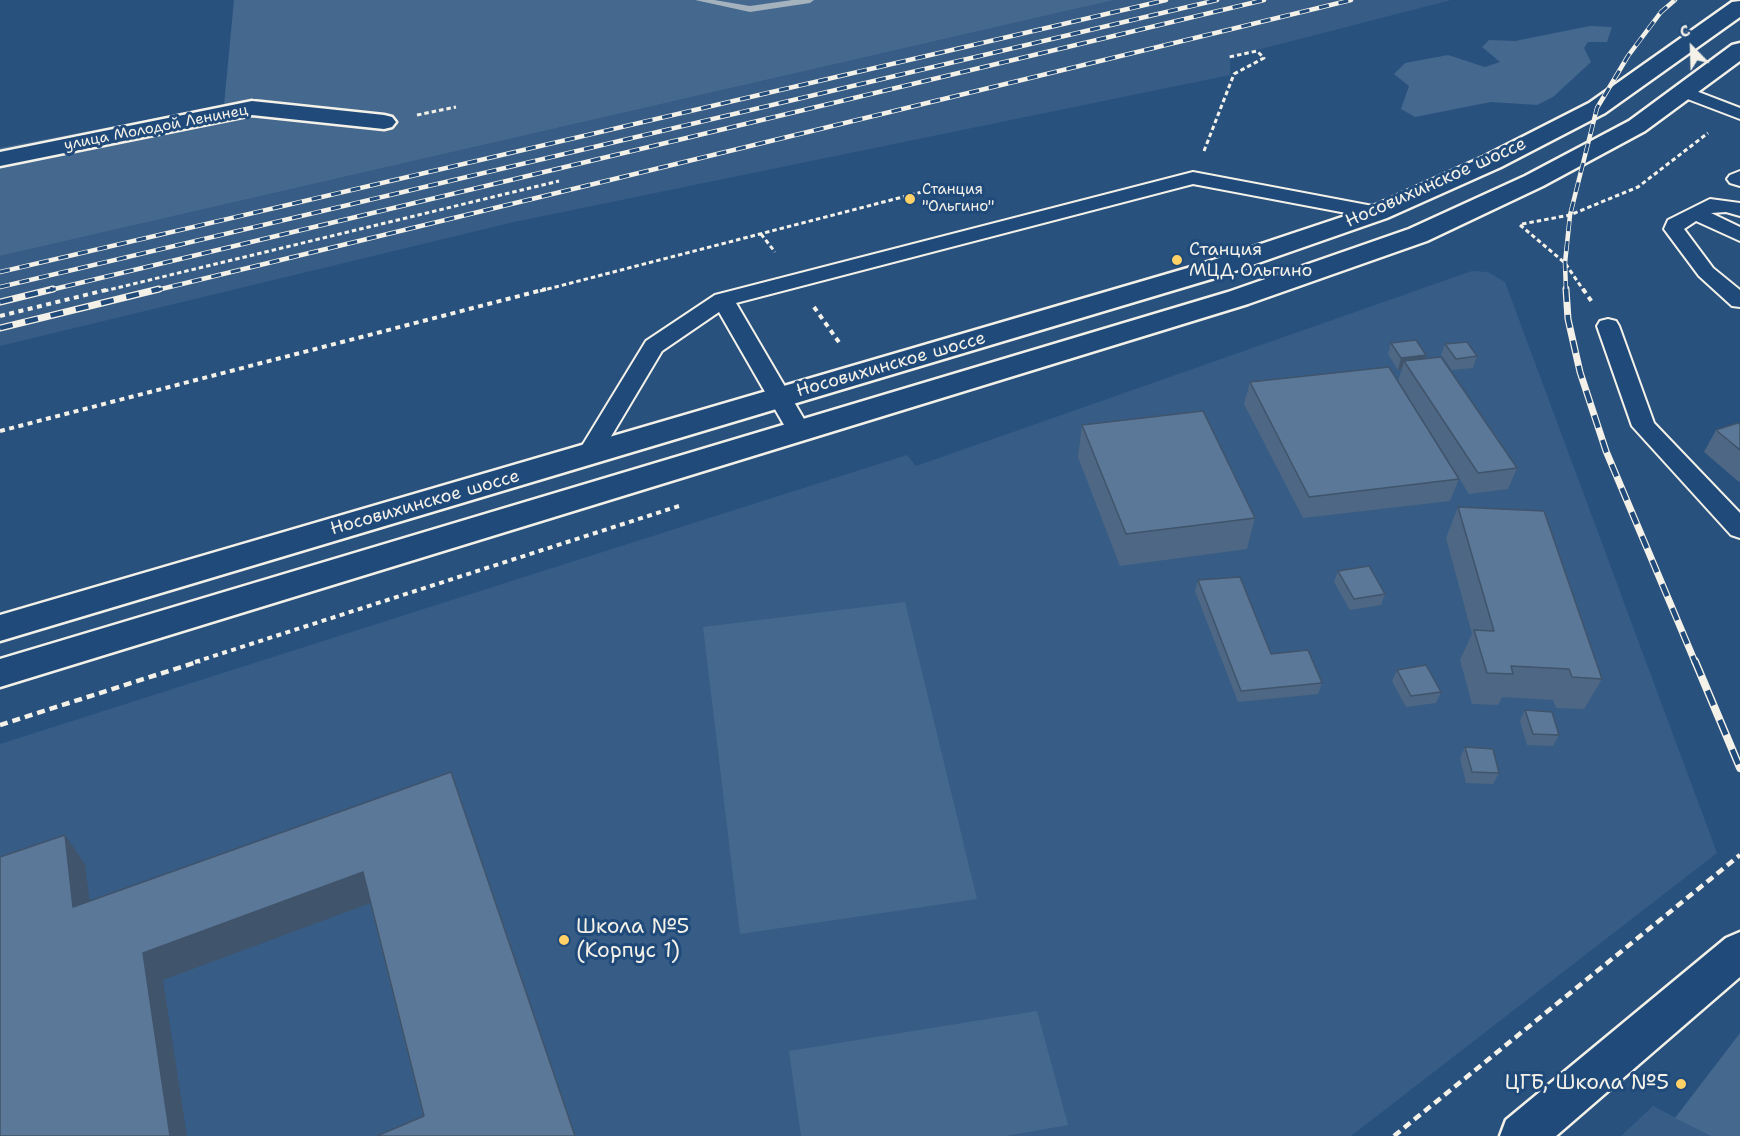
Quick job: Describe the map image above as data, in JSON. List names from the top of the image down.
{
  "streets": {
    "main road": ["улица Молодой Ленинец", "Носовихинское шоссе"]
  },
  "places": [
    "Станция \"Ольгино\"",
    "Станция МЦД Ольгино",
    "Школа №5 (Корпус 1)",
    "ЦГБ, Школа №5"
  ],
  "north": "top left"
}
